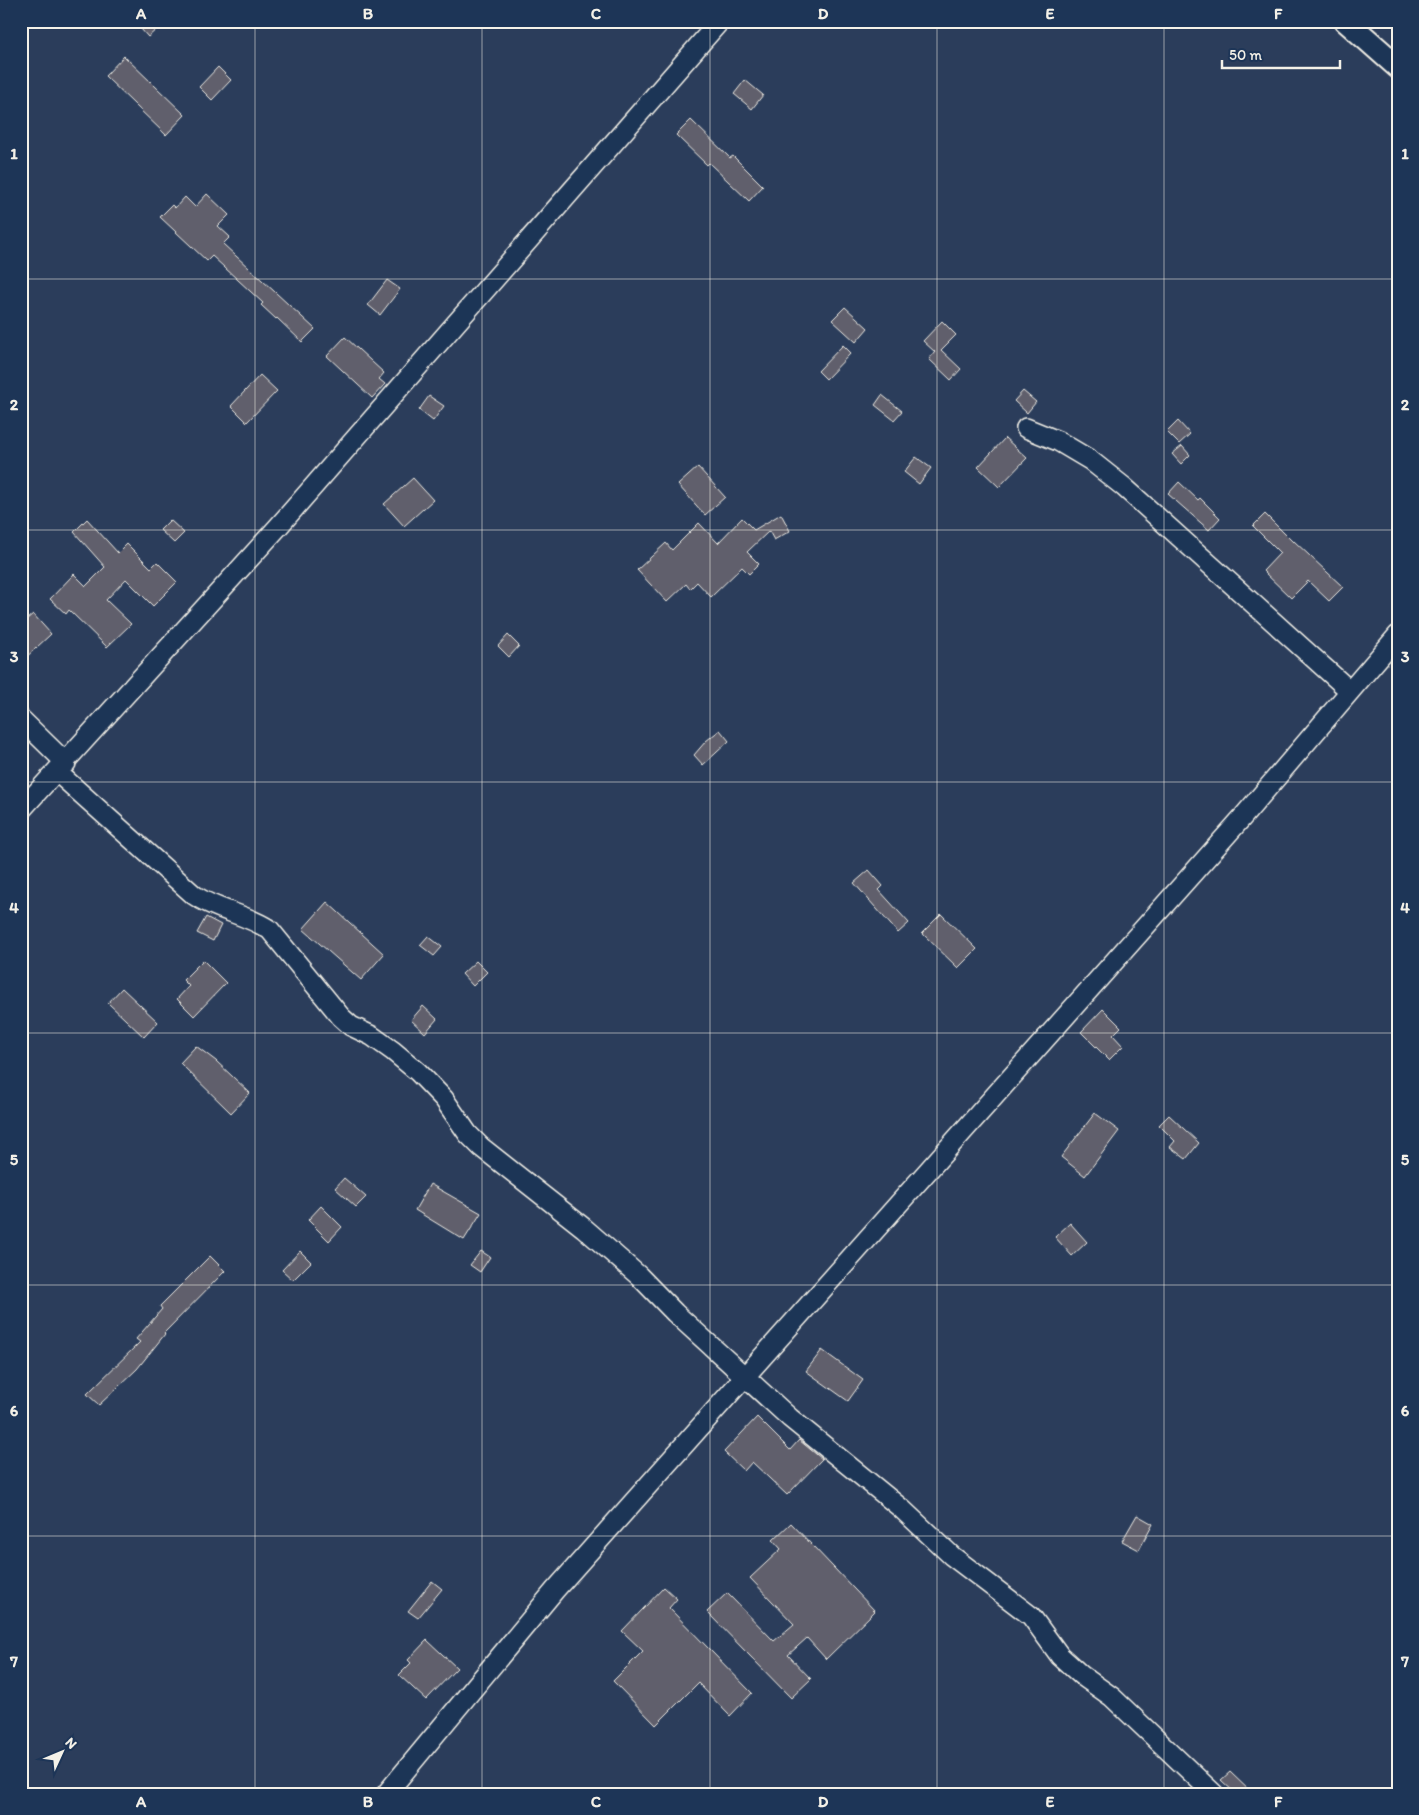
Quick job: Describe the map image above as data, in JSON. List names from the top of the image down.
{
  "scale_bar": "50 m",
  "north": "top right",
  "grid": {
    "columns": [
      "A",
      "B",
      "C",
      "D",
      "E",
      "F"
    ],
    "rows": [
      "1",
      "2",
      "3",
      "4",
      "5",
      "6",
      "7"
    ]
  }
}
